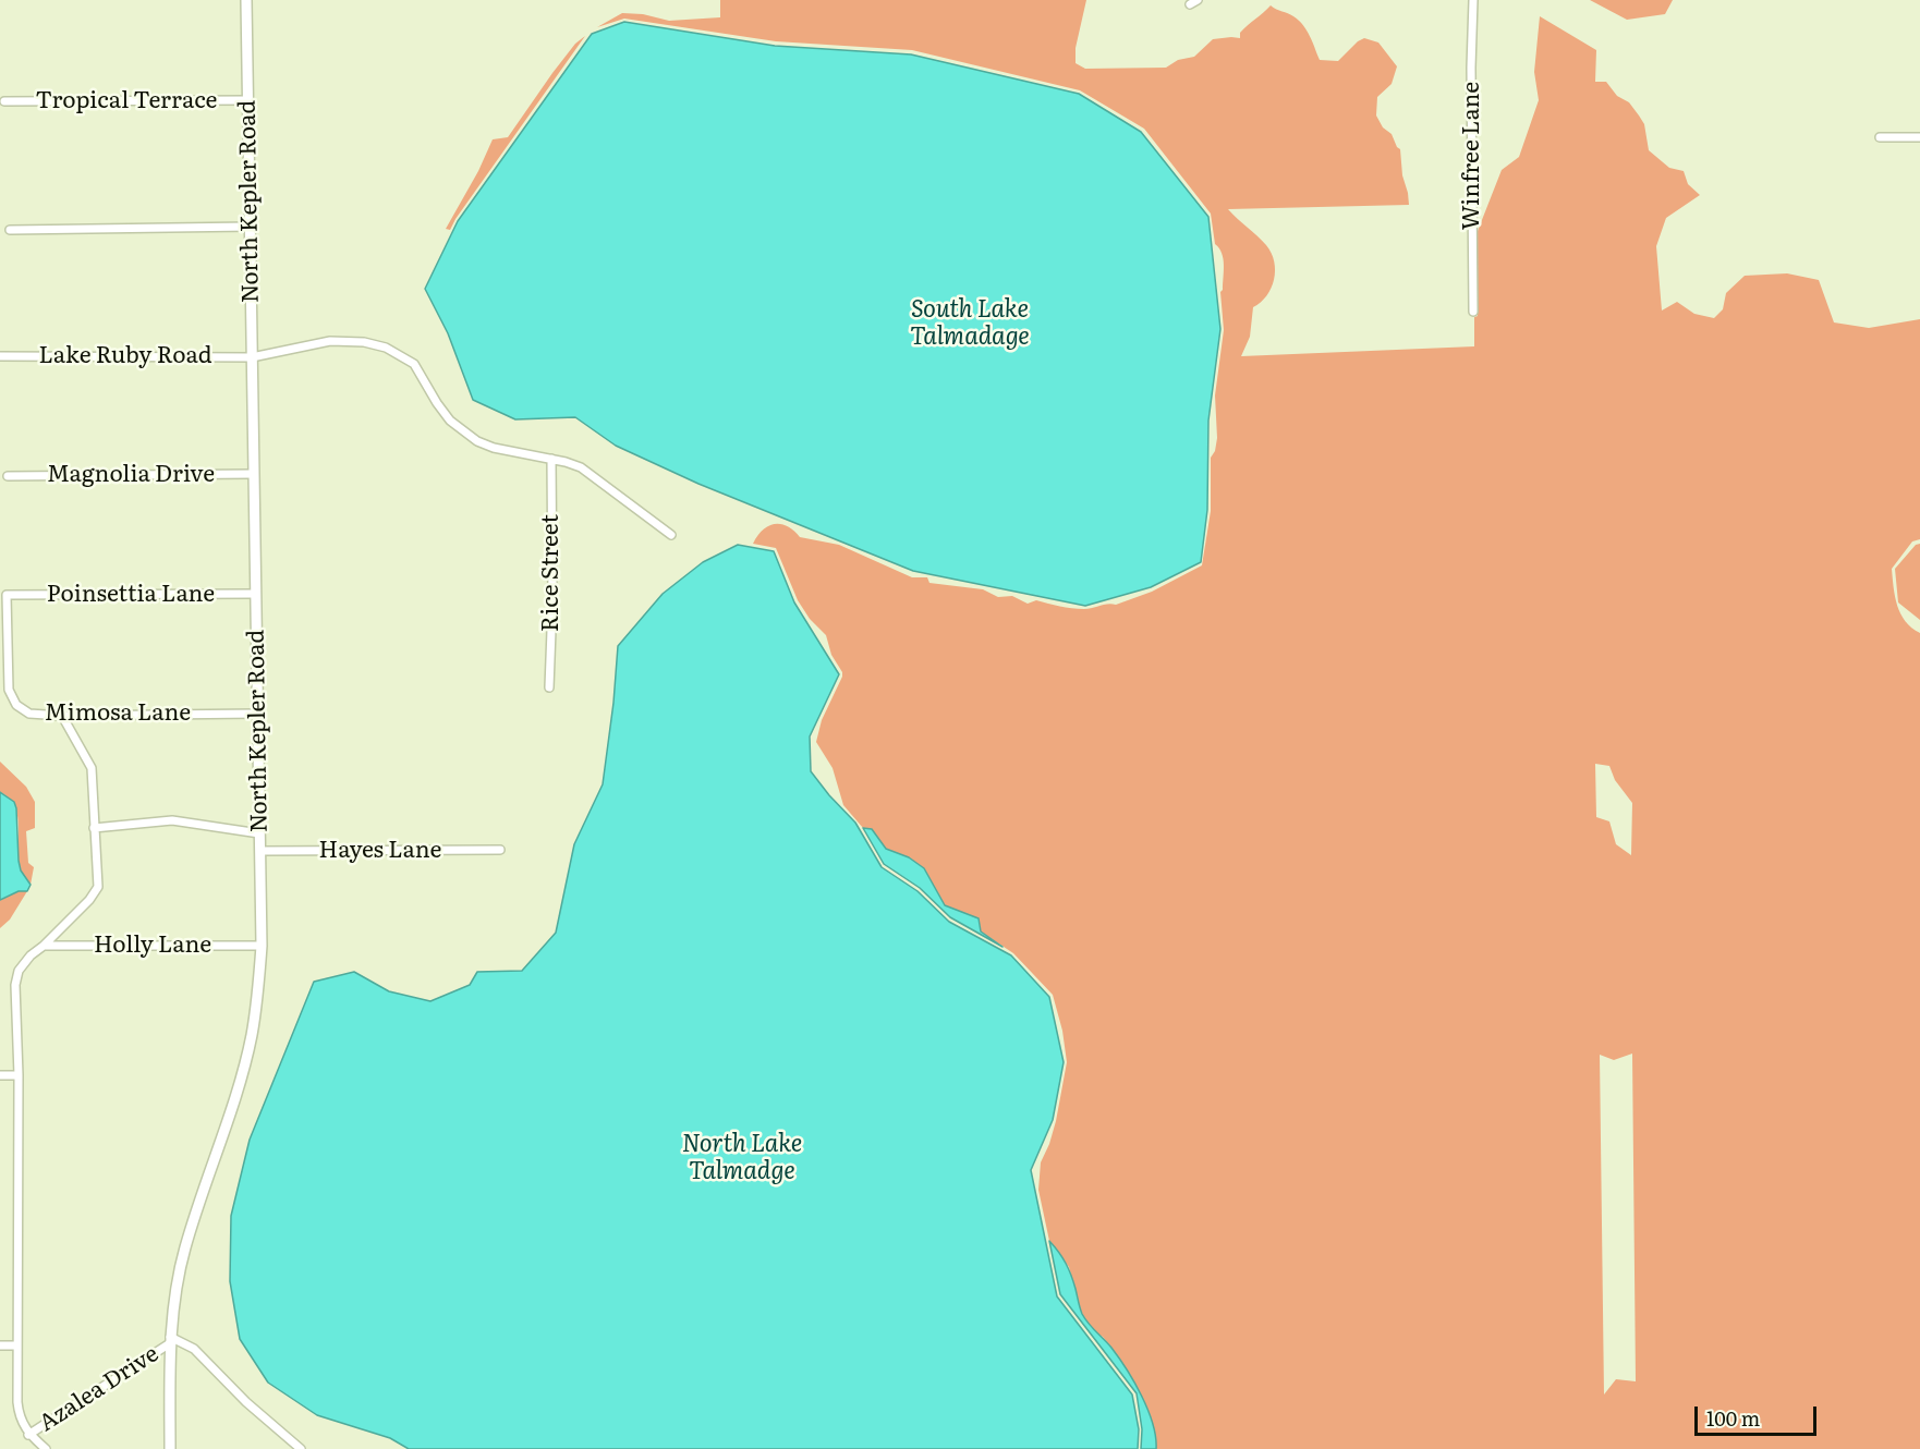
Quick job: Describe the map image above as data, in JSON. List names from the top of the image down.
{
  "streets": {
    "main road": ["North Kepler Road"],
    "street": [
      "Tropical Terrace",
      "Winfree Lane",
      "Lake Ruby Road",
      "Magnolia Drive",
      "Rice Street",
      "Poinsettia Lane",
      "Mimosa Lane",
      "Hayes Lane",
      "Holly Lane",
      "Azalea Drive"
    ]
  },
  "crossings": [
    ["Tropical Terrace", "North Kepler Road"],
    ["North Kepler Road", "Lake Ruby Road"],
    ["North Kepler Road", "Magnolia Drive"],
    ["North Kepler Road", "Poinsettia Lane"],
    ["North Kepler Road", "Mimosa Lane"],
    ["North Kepler Road", "Hayes Lane"],
    ["North Kepler Road", "Holly Lane"],
    ["North Kepler Road", "Azalea Drive"],
    ["Lake Ruby Road", "Rice Street"],
    ["Poinsettia Lane", "Mimosa Lane"]
  ],
  "water": ["South Lake Talmadage", "North Lake Talmadge"],
  "scale_bar": "100 m"
}
